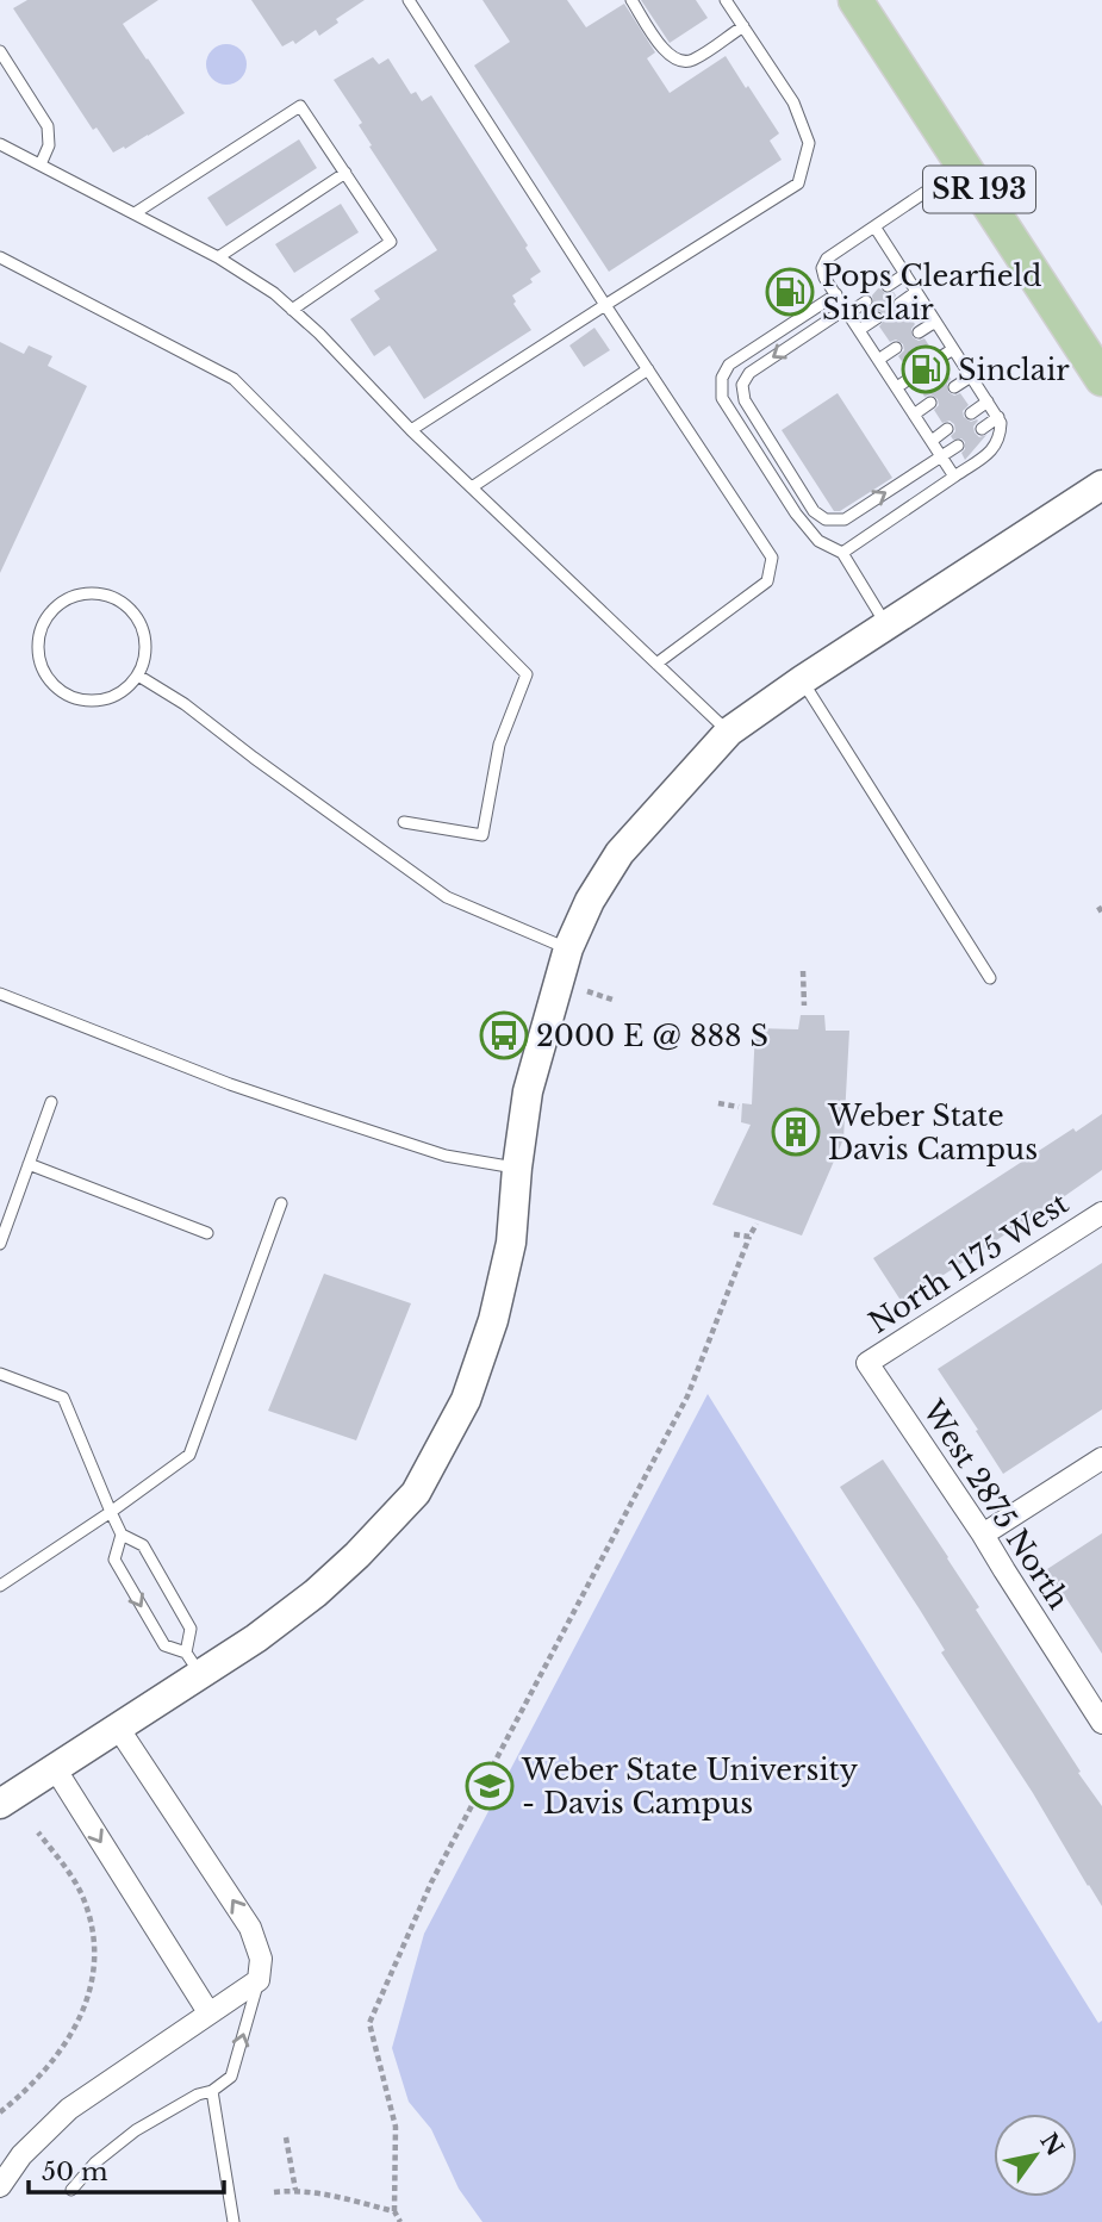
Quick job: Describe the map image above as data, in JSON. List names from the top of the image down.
{
  "streets": {
    "main road": ["SR 193"],
    "street": ["North 1175 West", "West 2875 North"]
  },
  "crossings": [
    ["North 1175 West", "West 2875 North"]
  ],
  "places": {
    "fuel station": ["Pops Clearfield Sinclair", "Sinclair"],
    "bus stop": ["2000 E @ 888 S"],
    "building": ["Weber State Davis Campus"],
    "school or university": ["Weber State University - Davis Campus"]
  },
  "scale_bar": "50 m",
  "north": "top right"
}
